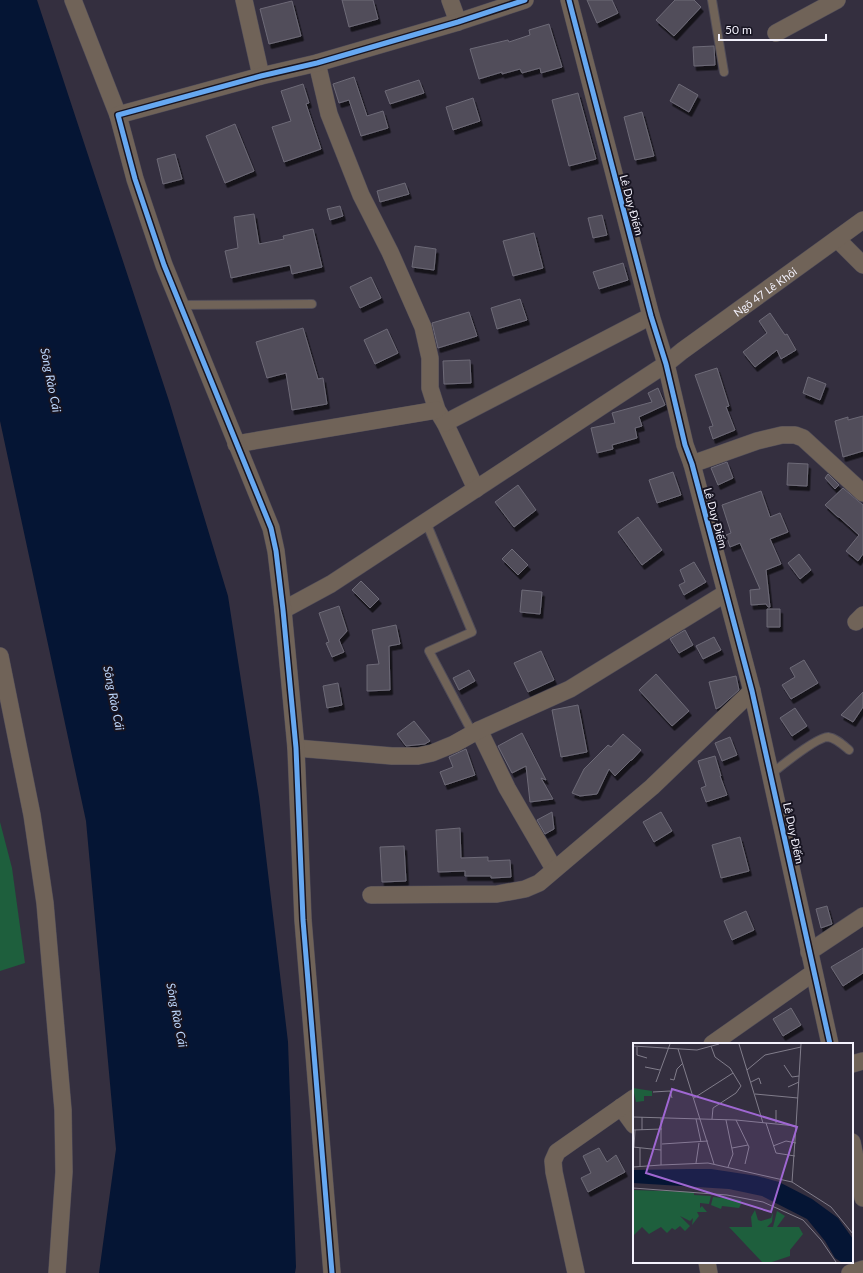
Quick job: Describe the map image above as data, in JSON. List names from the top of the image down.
{
  "streets": {
    "street": ["Lê Duy Điếm", "Ngõ 47 Lê Khôi"]
  },
  "crossings": [
    ["Lê Duy Điếm", "Ngõ 47 Lê Khôi"]
  ],
  "water": ["Sông Rào Cái"],
  "scale_bar": "50 m"
}
